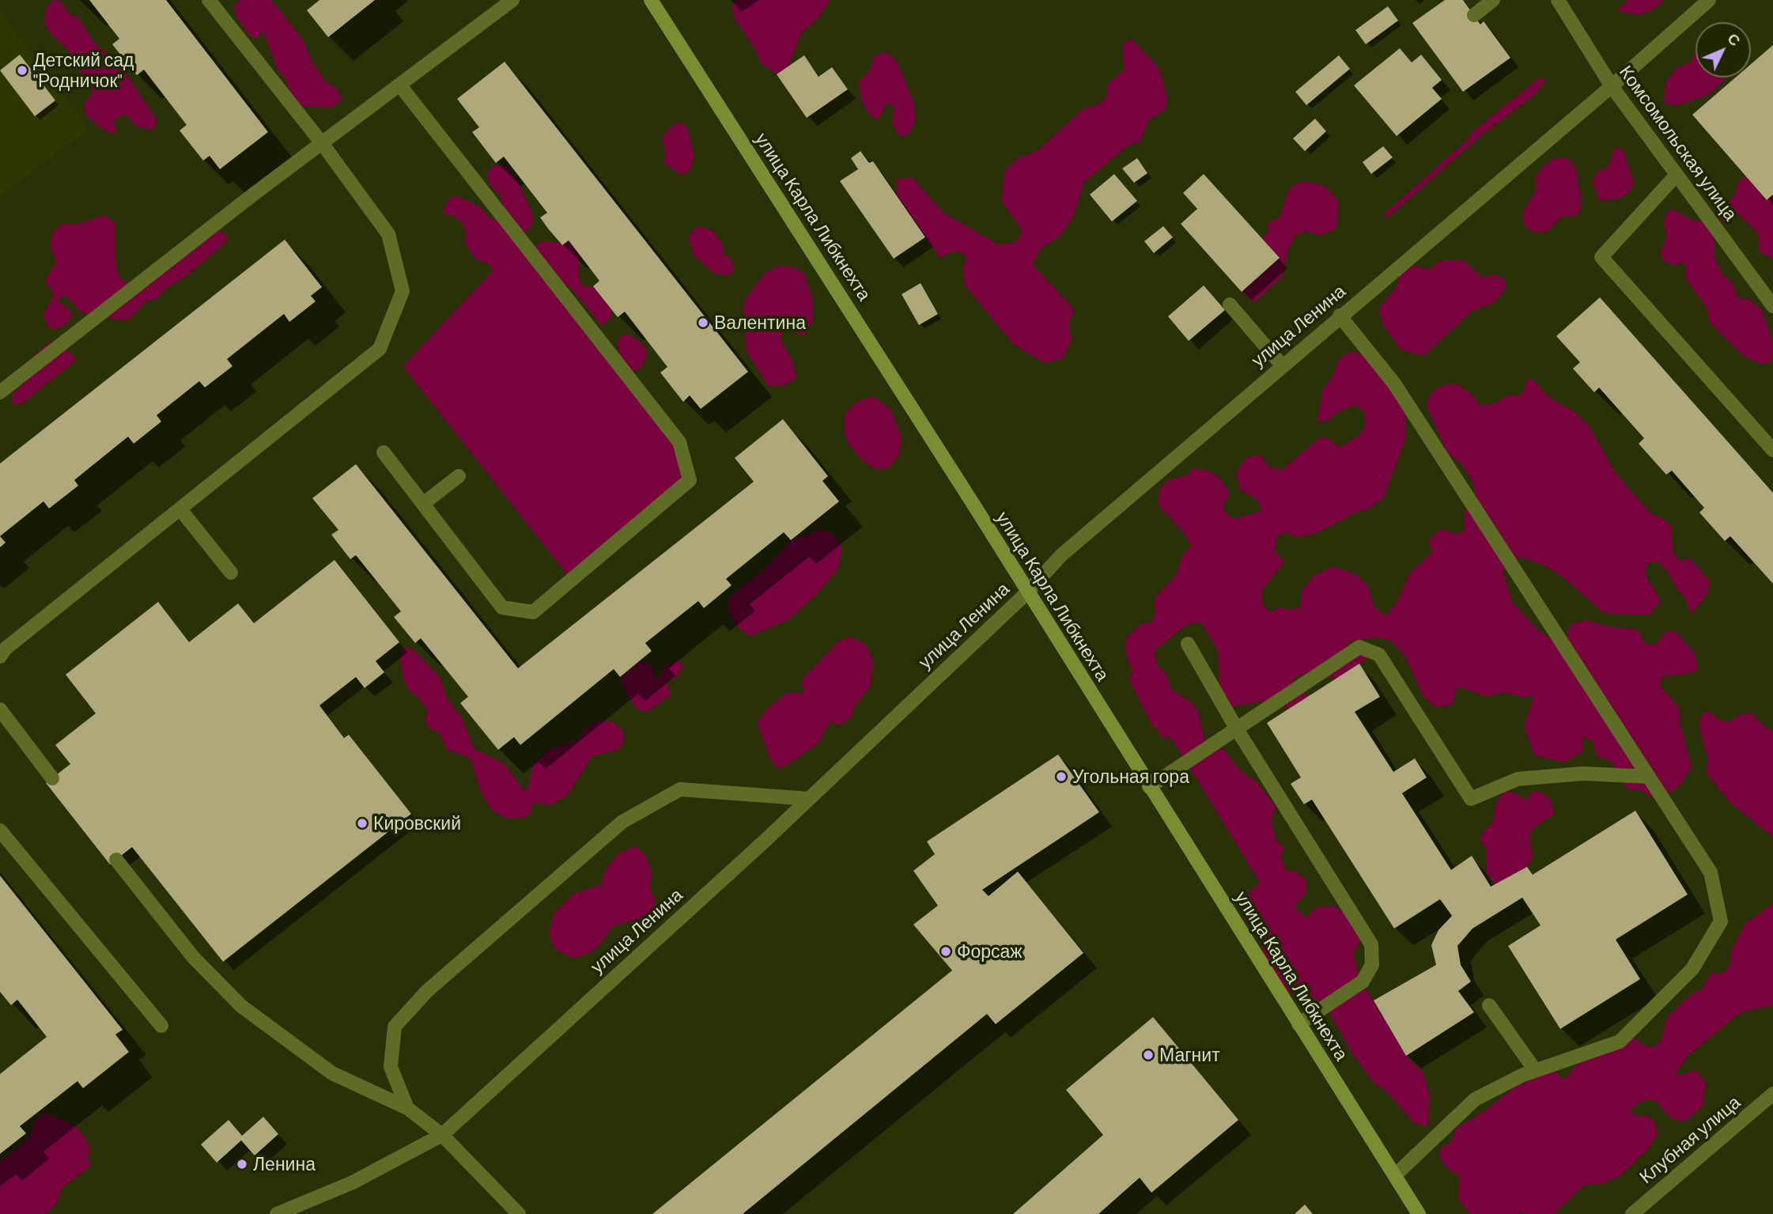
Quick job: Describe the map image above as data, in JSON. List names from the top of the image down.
{
  "streets": {
    "main road": ["улица Карла Либкнехта"],
    "street": ["Комсомольская улица", "улица Ленина", "Клубная улица"]
  },
  "crossings": [
    ["Комсомольская улица", "улица Ленина"],
    ["улица Карла Либкнехта", "улица Ленина"]
  ],
  "places": [
    "Детский сад \"Родничок\"",
    "Валентина",
    "Угольная гора",
    "Кировский",
    "Форсаж",
    "Магнит",
    "Ленина"
  ],
  "north": "top right"
}
